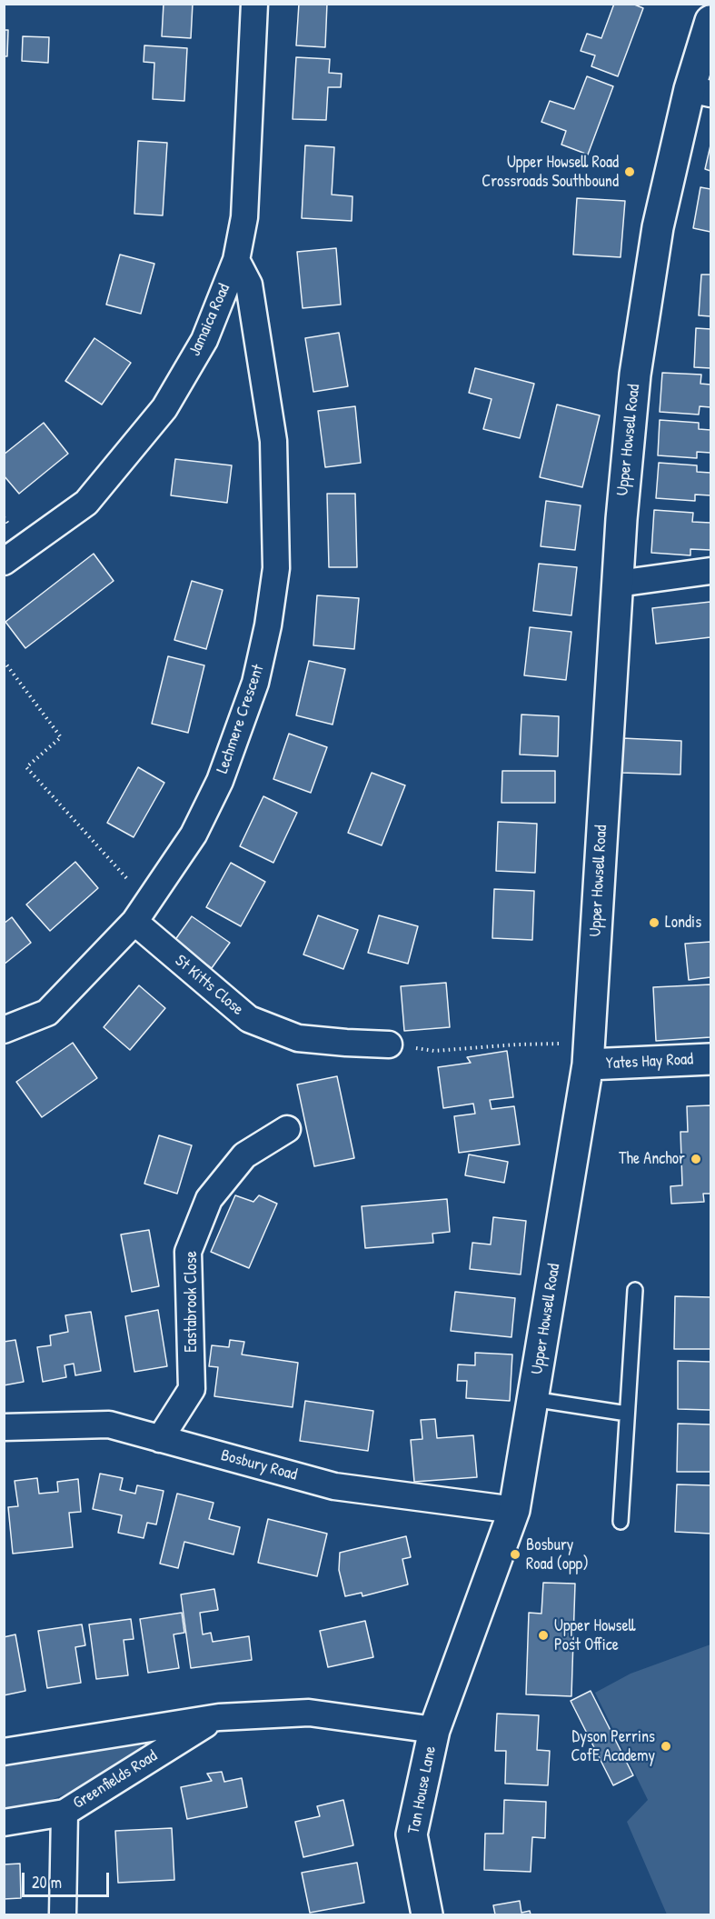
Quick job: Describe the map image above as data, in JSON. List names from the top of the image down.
{
  "streets": {
    "street": [
      "Jamaica Road",
      "Upper Howsell Road",
      "Lechmere Crescent",
      "St Kitts Close",
      "Yates Hay Road",
      "Eastabrook Close",
      "Bosbury Road",
      "Greenfields Road",
      "Tan House Lane"
    ]
  },
  "crossings": [
    ["Jamaica Road", "Lechmere Crescent"],
    ["Upper Howsell Road", "Yates Hay Road"],
    ["Upper Howsell Road", "Bosbury Road"],
    ["Upper Howsell Road", "Greenfields Road"],
    ["Upper Howsell Road", "Tan House Lane"],
    ["Lechmere Crescent", "St Kitts Close"],
    ["Eastabrook Close", "Bosbury Road"],
    ["Greenfields Road", "Tan House Lane"]
  ],
  "places": [
    "Upper Howsell Road Crossroads Southbound",
    "Londis",
    "The Anchor",
    "Bosbury Road (opp)",
    "Upper Howsell Post Office",
    "Dyson Perrins CofE Academy"
  ],
  "scale_bar": "20 m"
}
